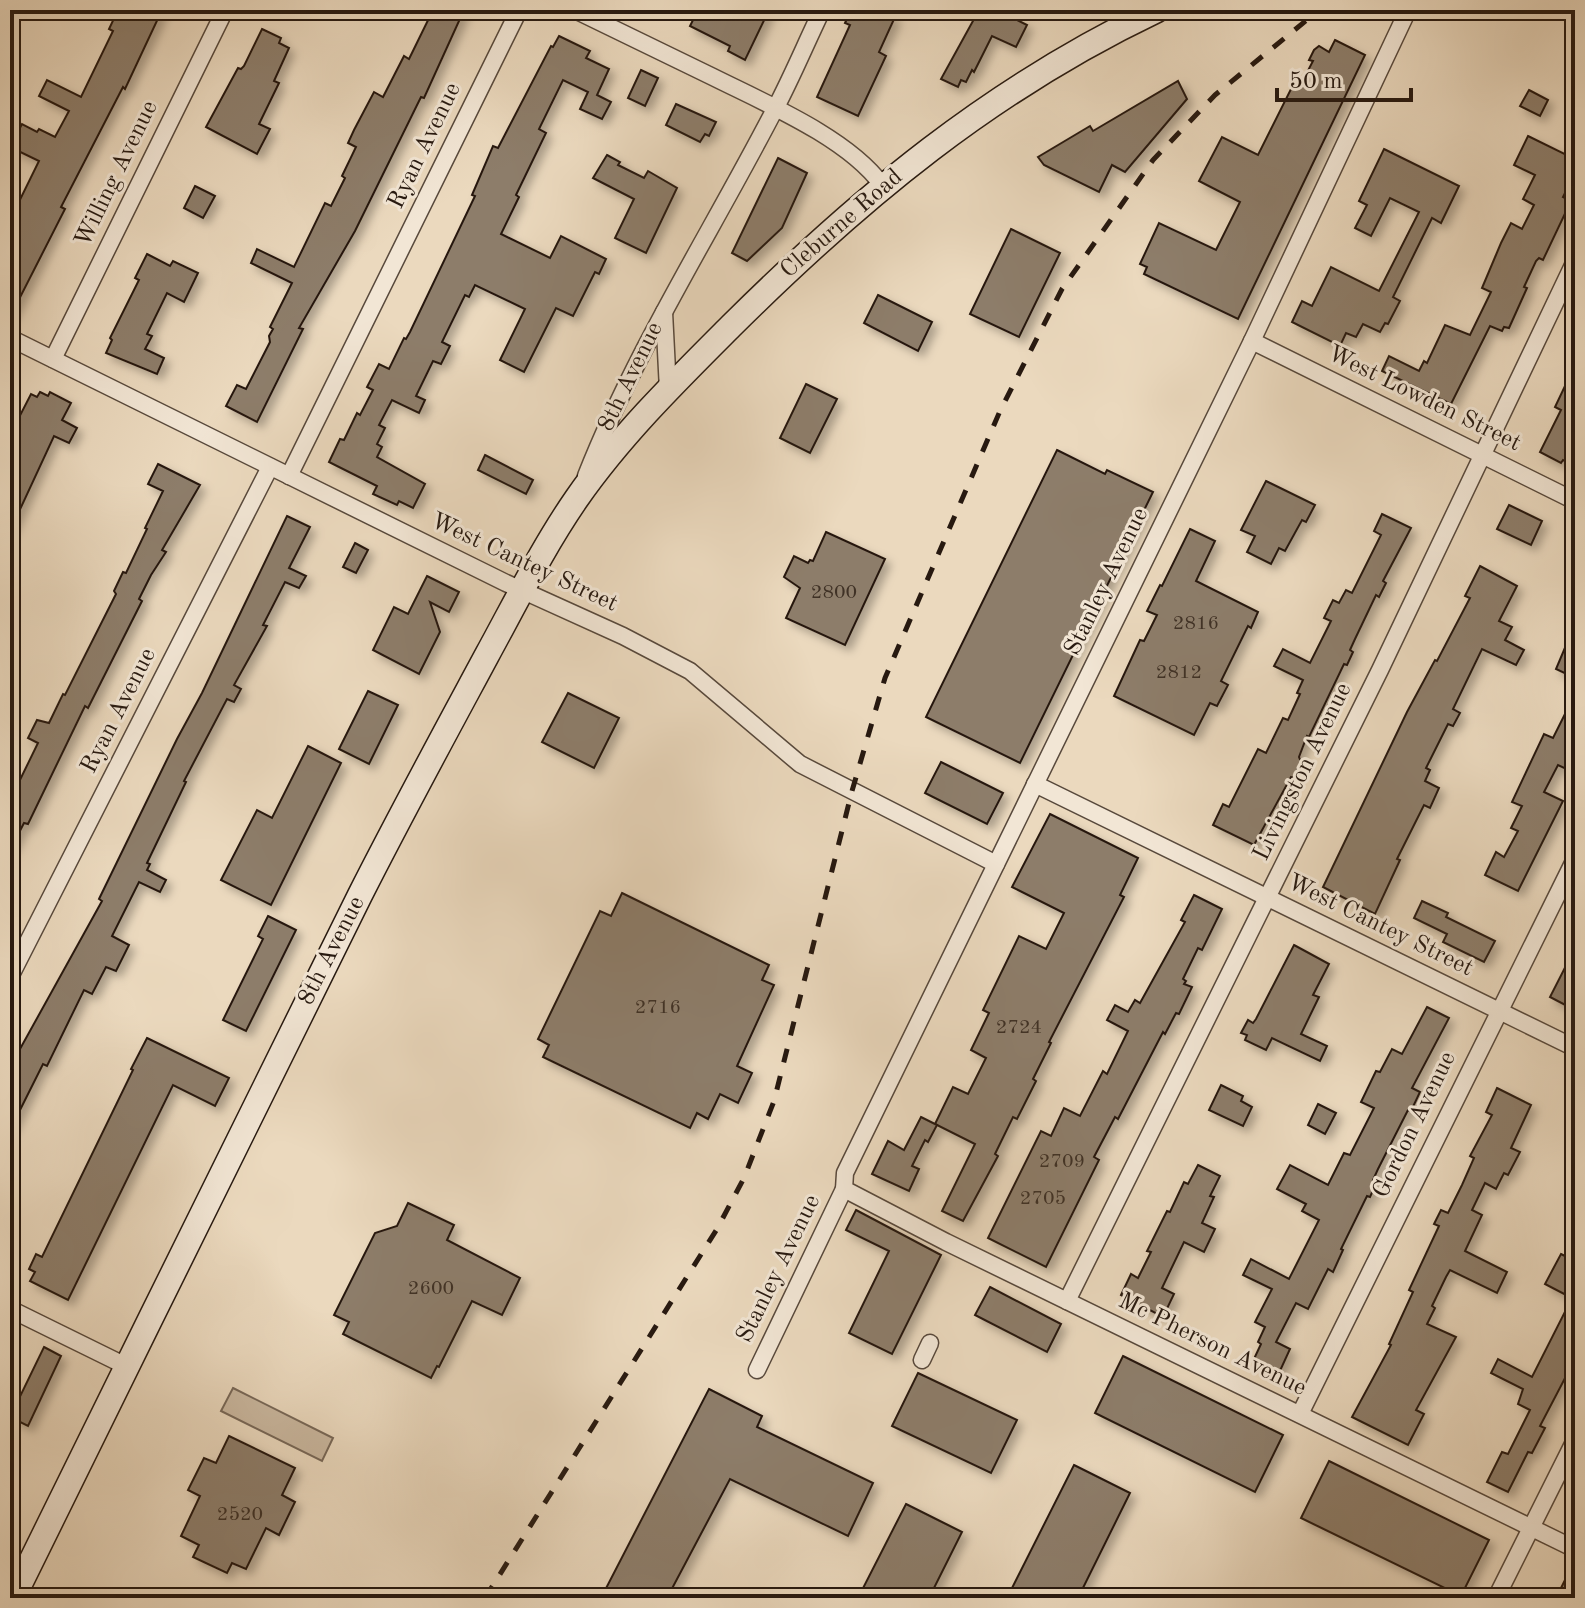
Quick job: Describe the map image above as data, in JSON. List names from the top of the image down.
{
  "streets": {
    "main road": ["Cleburne Road", "8th Avenue"],
    "street": [
      "Ryan Avenue",
      "Willing Avenue",
      "West Lowden Street",
      "West Cantey Street",
      "Stanley Avenue",
      "Livingston Avenue",
      "Gordon Avenue",
      "Mc Pherson Avenue"
    ]
  },
  "crossings": [
    ["Ryan Avenue", "West Cantey Street"],
    ["Willing Avenue", "West Cantey Street"],
    ["Cleburne Road", "8th Avenue"],
    ["8th Avenue", "West Cantey Street"],
    ["West Lowden Street", "Stanley Avenue"],
    ["West Lowden Street", "Livingston Avenue"],
    ["West Cantey Street", "Stanley Avenue"],
    ["West Cantey Street", "Livingston Avenue"],
    ["West Cantey Street", "Gordon Avenue"],
    ["Stanley Avenue", "Mc Pherson Avenue"],
    ["Livingston Avenue", "Mc Pherson Avenue"],
    ["Gordon Avenue", "Mc Pherson Avenue"]
  ],
  "house_numbers": [
    "2800",
    "2816",
    "2812",
    "2716",
    "2724",
    "2709",
    "2705",
    "2600",
    "2520"
  ],
  "scale_bar": "50 m"
}
